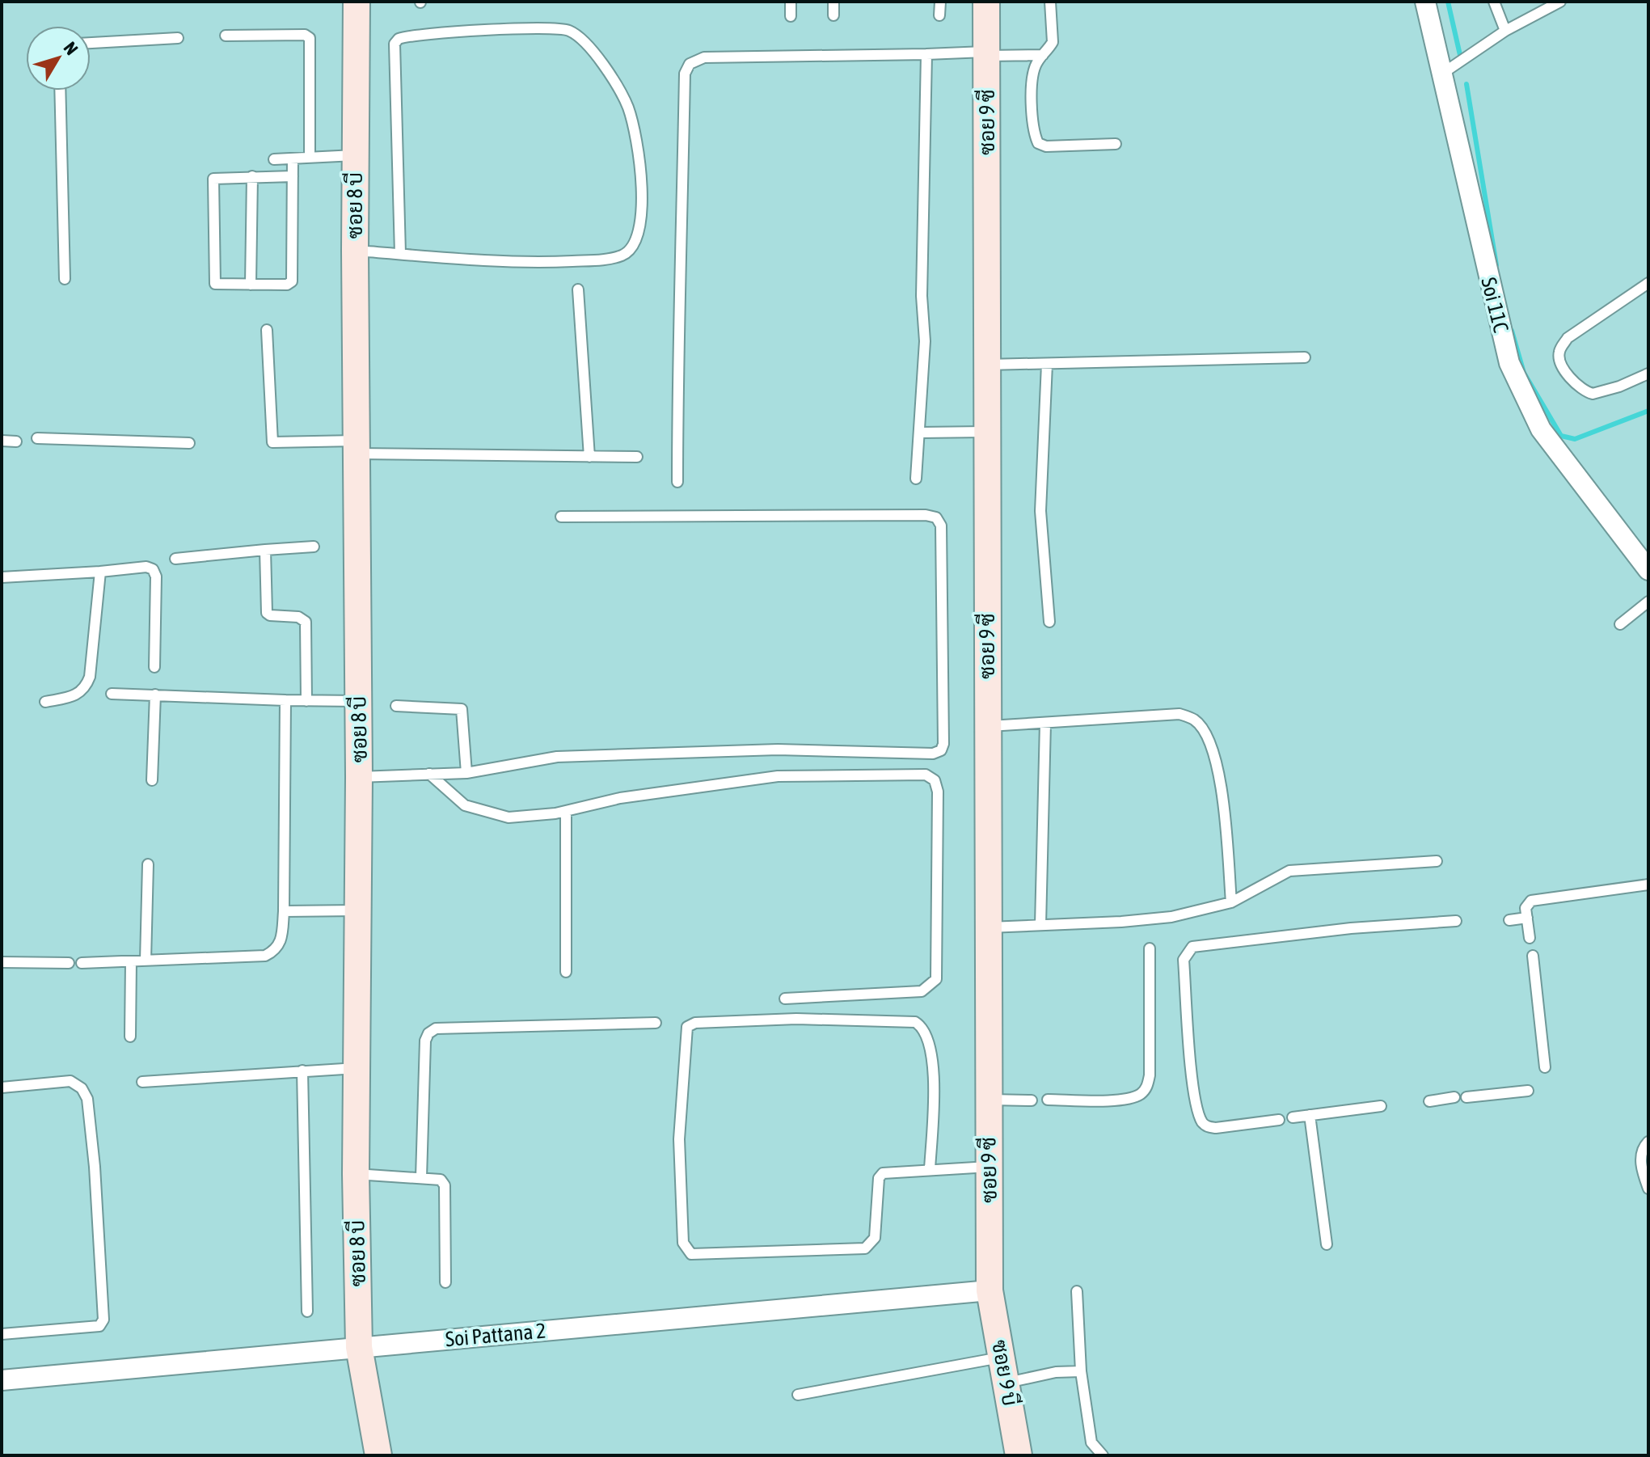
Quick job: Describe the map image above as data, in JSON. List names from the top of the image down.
{
  "streets": {
    "street": [
      "ซอย 9 ซี",
      "ซอย 8 บี",
      "Soi 11C",
      "Soi Pattana 2",
      "ซอย 9 บี"
    ]
  },
  "crossings": [
    ["ซอย 9 ซี", "Soi Pattana 2"],
    ["ซอย 9 ซี", "ซอย 9 บี"],
    ["ซอย 8 บี", "Soi Pattana 2"],
    ["Soi Pattana 2", "ซอย 9 บี"]
  ],
  "north": "top right"
}
